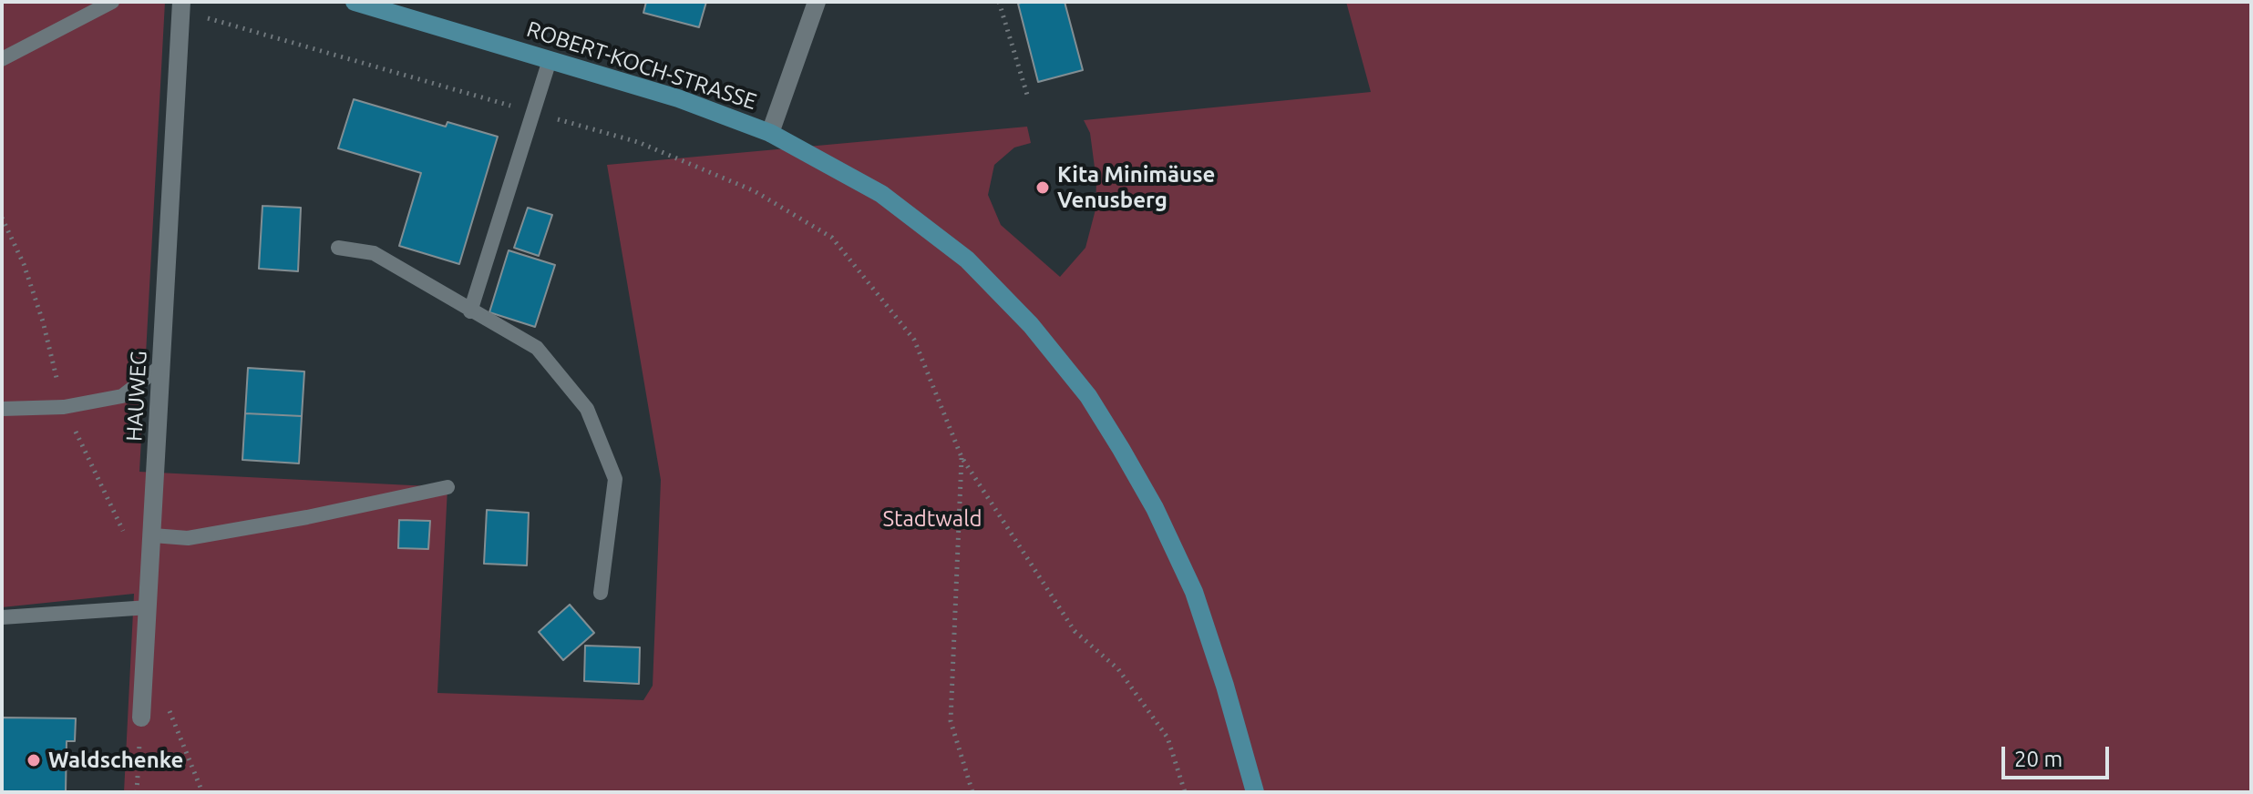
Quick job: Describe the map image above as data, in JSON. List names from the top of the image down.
{
  "streets": {
    "street": ["ROBERT-KOCH-STRASSE", "HAUWEG"]
  },
  "parks": ["Stadtwald"],
  "places": ["Kita Minimäuse Venusberg", "Waldschenke"],
  "scale_bar": "20 m"
}
